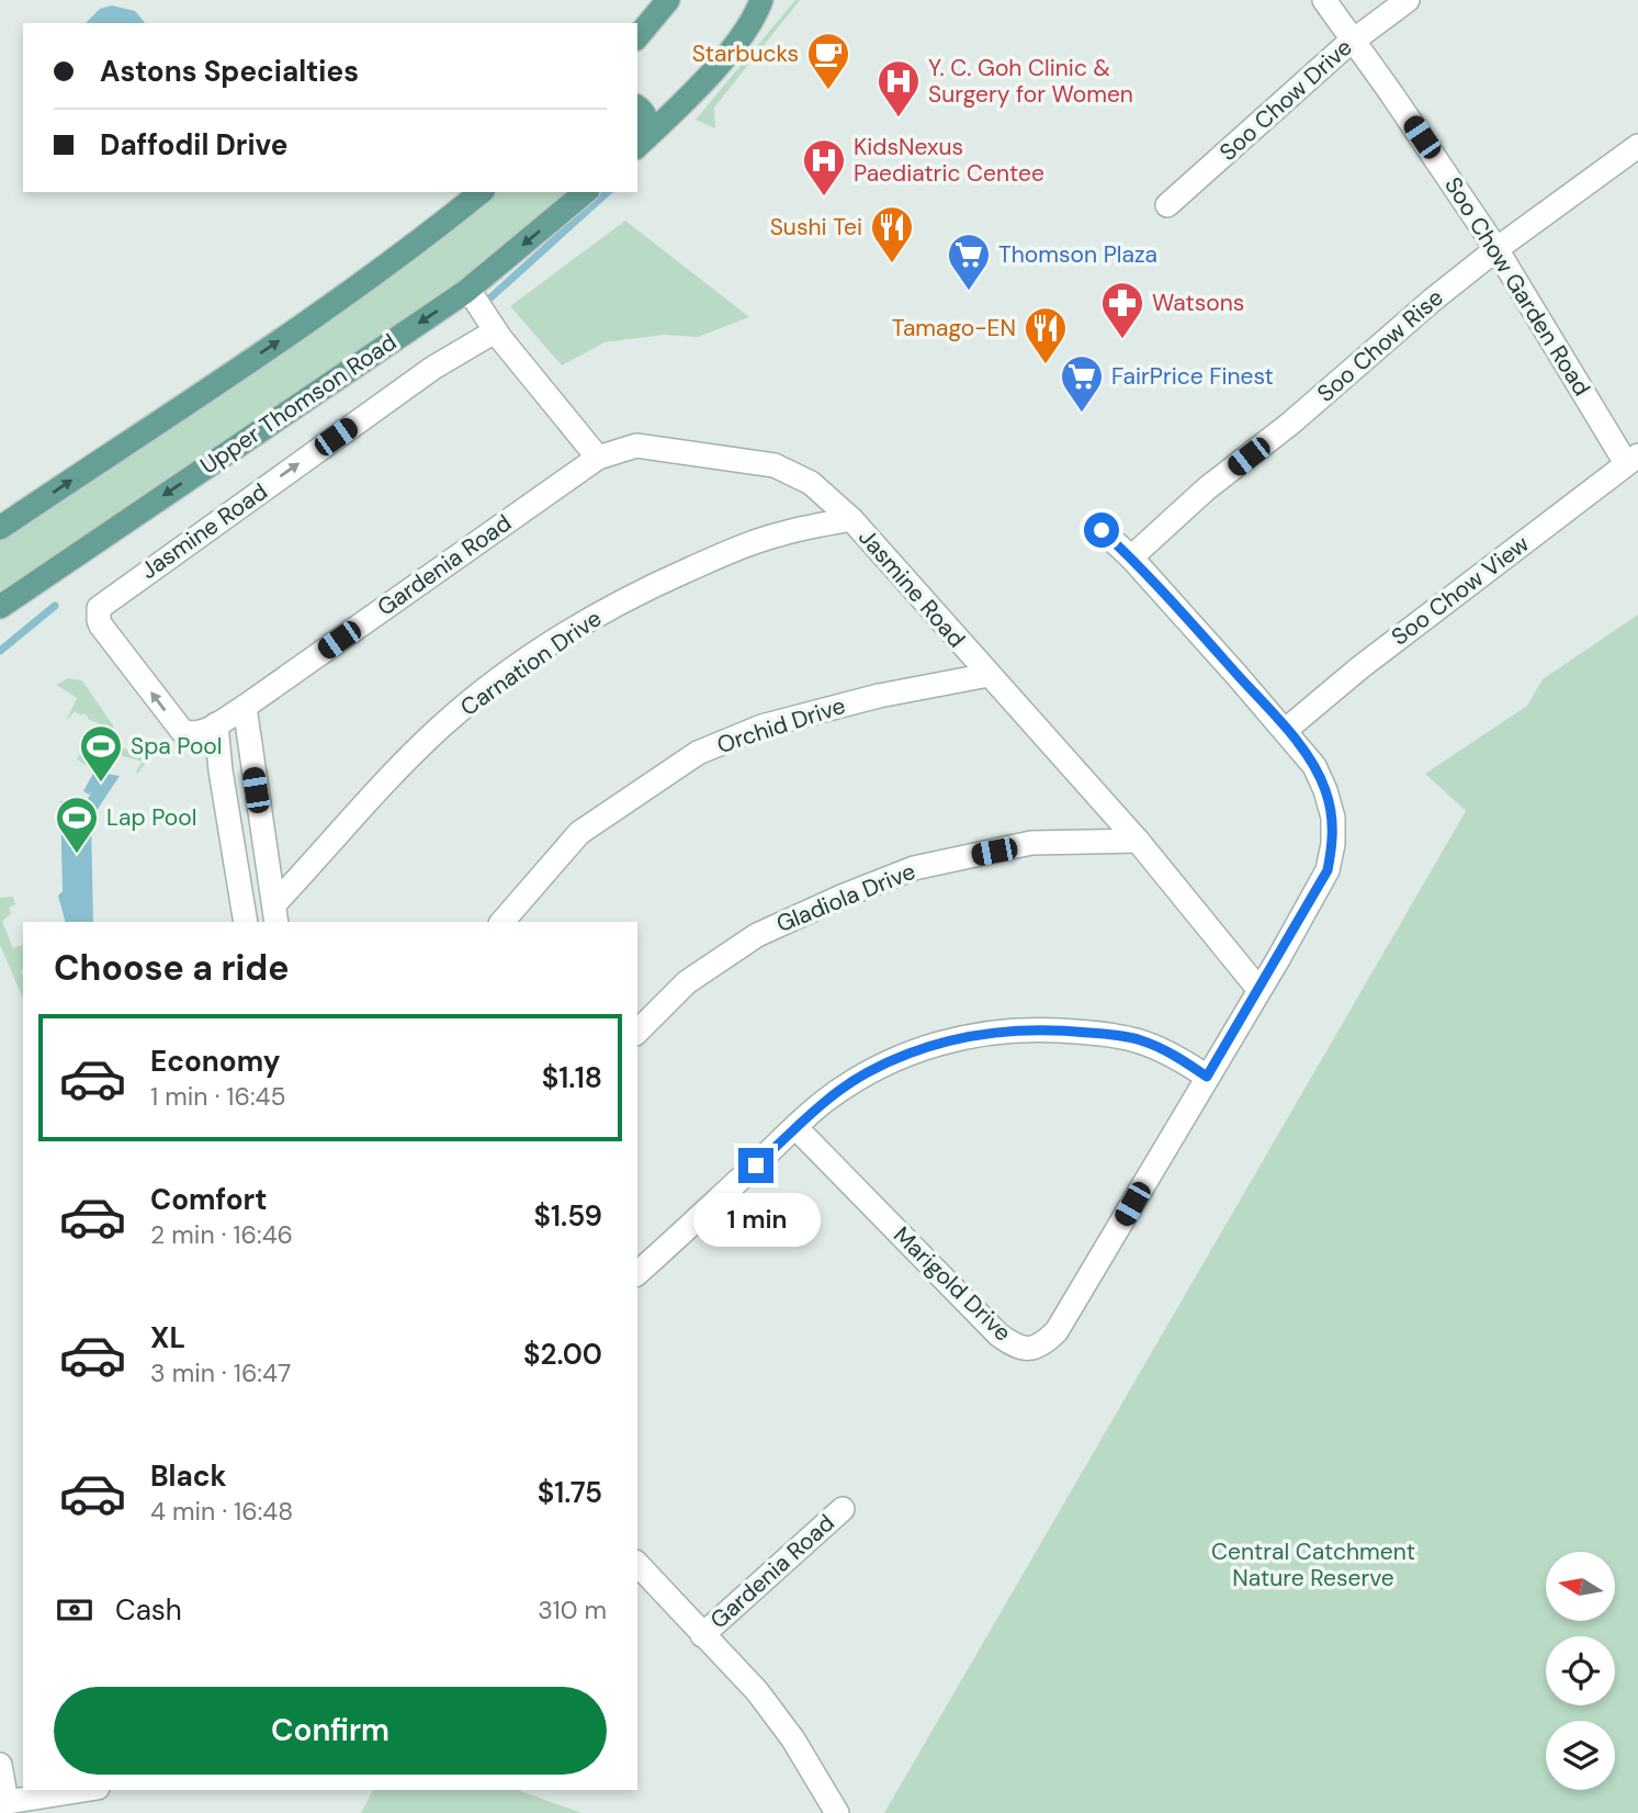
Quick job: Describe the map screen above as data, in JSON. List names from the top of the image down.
{
  "streets": {
    "main road": ["Upper Thomson Road"],
    "street": [
      "Soo Chow Drive",
      "Soo Chow Garden Road",
      "Soo Chow Rise",
      "Jasmine Road",
      "Gardenia Road",
      "Soo Chow View",
      "Carnation Drive",
      "Orchid Drive",
      "Gladiola Drive",
      "Marigold Drive"
    ]
  },
  "crossings": [
    ["Soo Chow Drive", "Soo Chow Garden Road"],
    ["Soo Chow Garden Road", "Soo Chow Rise"],
    ["Soo Chow Garden Road", "Soo Chow View"],
    ["Soo Chow Rise", "Marigold Drive"],
    ["Jasmine Road", "Gardenia Road"],
    ["Jasmine Road", "Carnation Drive"],
    ["Jasmine Road", "Orchid Drive"],
    ["Jasmine Road", "Gladiola Drive"],
    ["Jasmine Road", "Marigold Drive"],
    ["Soo Chow View", "Marigold Drive"]
  ],
  "parks": ["Central Catchment Nature Reserve"],
  "places": {
    "cafe": ["Starbucks"],
    "hospital": ["Y. C. Goh Clinic & Surgery for Women", "KidsNexus Paediatric Centee"],
    "restaurant": ["Sushi Tei", "Tamago-EN"],
    "supermarket": ["Thomson Plaza", "FairPrice Finest"],
    "pharmacy": ["Watsons"],
    "sports": ["Spa Pool", "Lap Pool"]
  },
  "north": "left",
  "page": {
    "banner": ["Astons Specialties", "Daffodil Drive"],
    "heading": "Choose a ride",
    "list": [
      {
        "name": "Economy",
        "note": "1 min · 16:45",
        "value": "$1.18"
      },
      {
        "name": "Comfort",
        "note": "2 min · 16:46",
        "value": "$1.59"
      },
      {
        "name": "XL",
        "note": "3 min · 16:47",
        "value": "$2.00"
      },
      {
        "name": "Black",
        "note": "4 min · 16:48",
        "value": "$1.75"
      }
    ],
    "bubble": "1 min",
    "pay": ["Cash", "310 m"],
    "buttons": "Confirm"
  }
}
